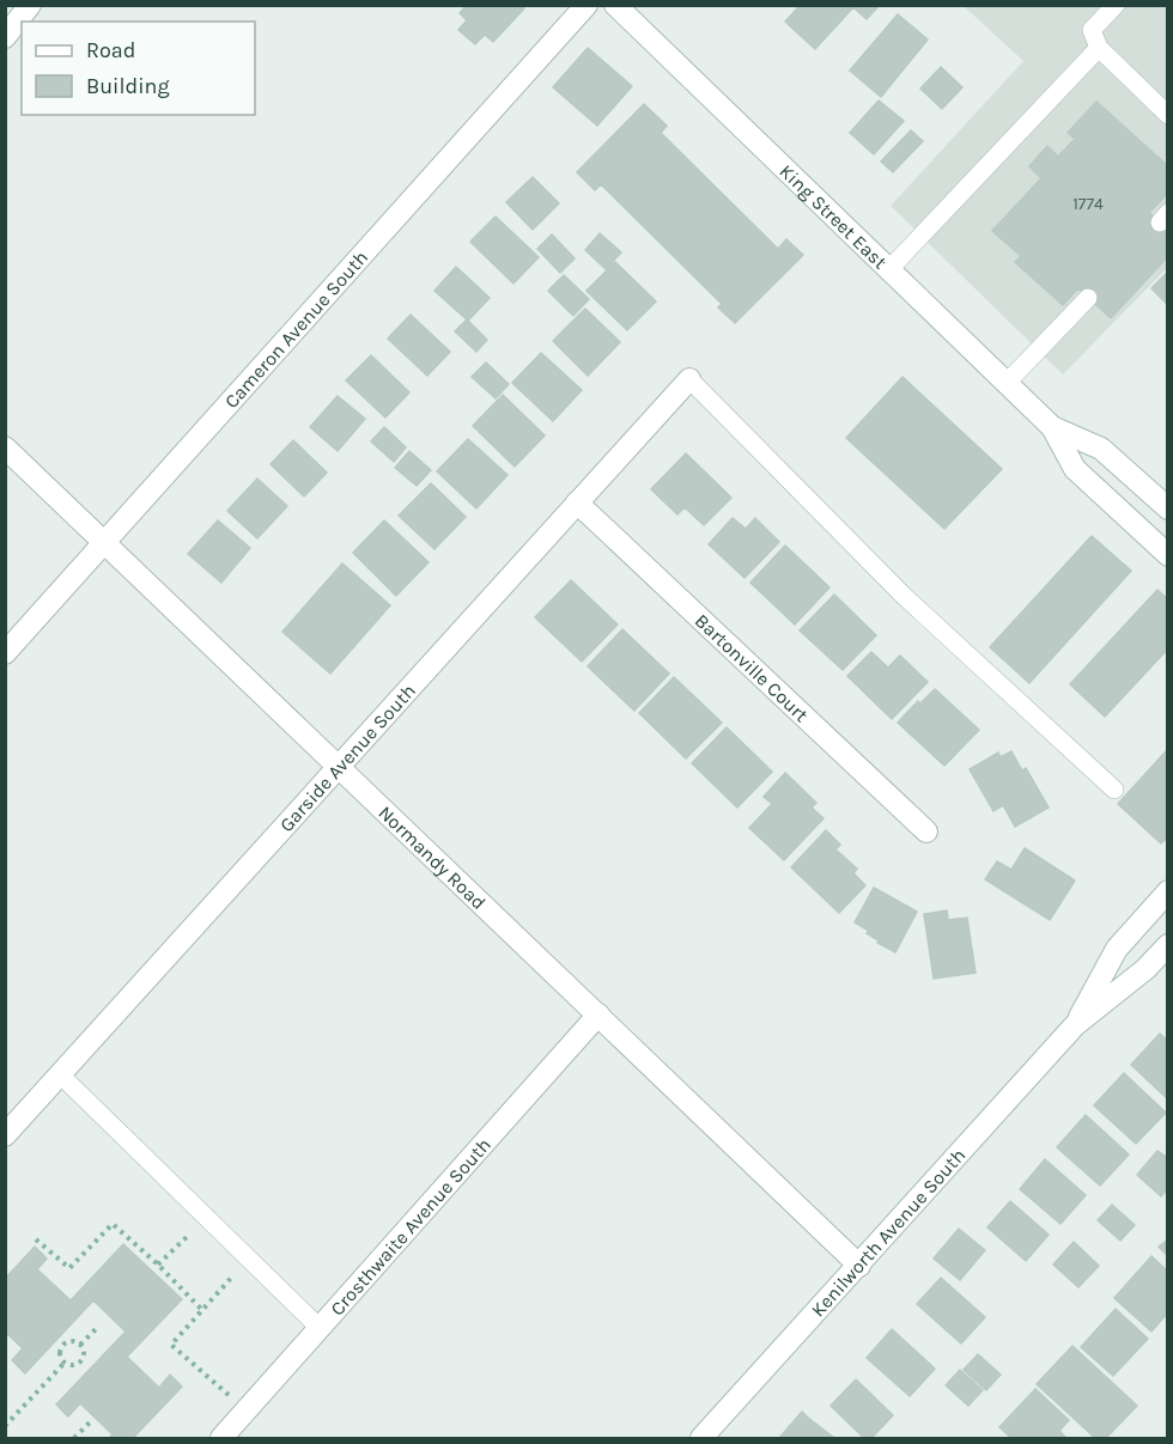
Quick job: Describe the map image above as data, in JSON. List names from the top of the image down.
{
  "streets": {
    "street": [
      "King Street East",
      "Cameron Avenue South",
      "Bartonville Court",
      "Garside Avenue South",
      "Normandy Road",
      "Crosthwaite Avenue South",
      "Kenilworth Avenue South"
    ]
  },
  "crossings": [
    ["Cameron Avenue South", "Normandy Road"],
    ["Bartonville Court", "Garside Avenue South"],
    ["Garside Avenue South", "Normandy Road"],
    ["Normandy Road", "Crosthwaite Avenue South"],
    ["Normandy Road", "Kenilworth Avenue South"]
  ],
  "house_numbers": ["1774"],
  "legend": ["Road", "Building"]
}
